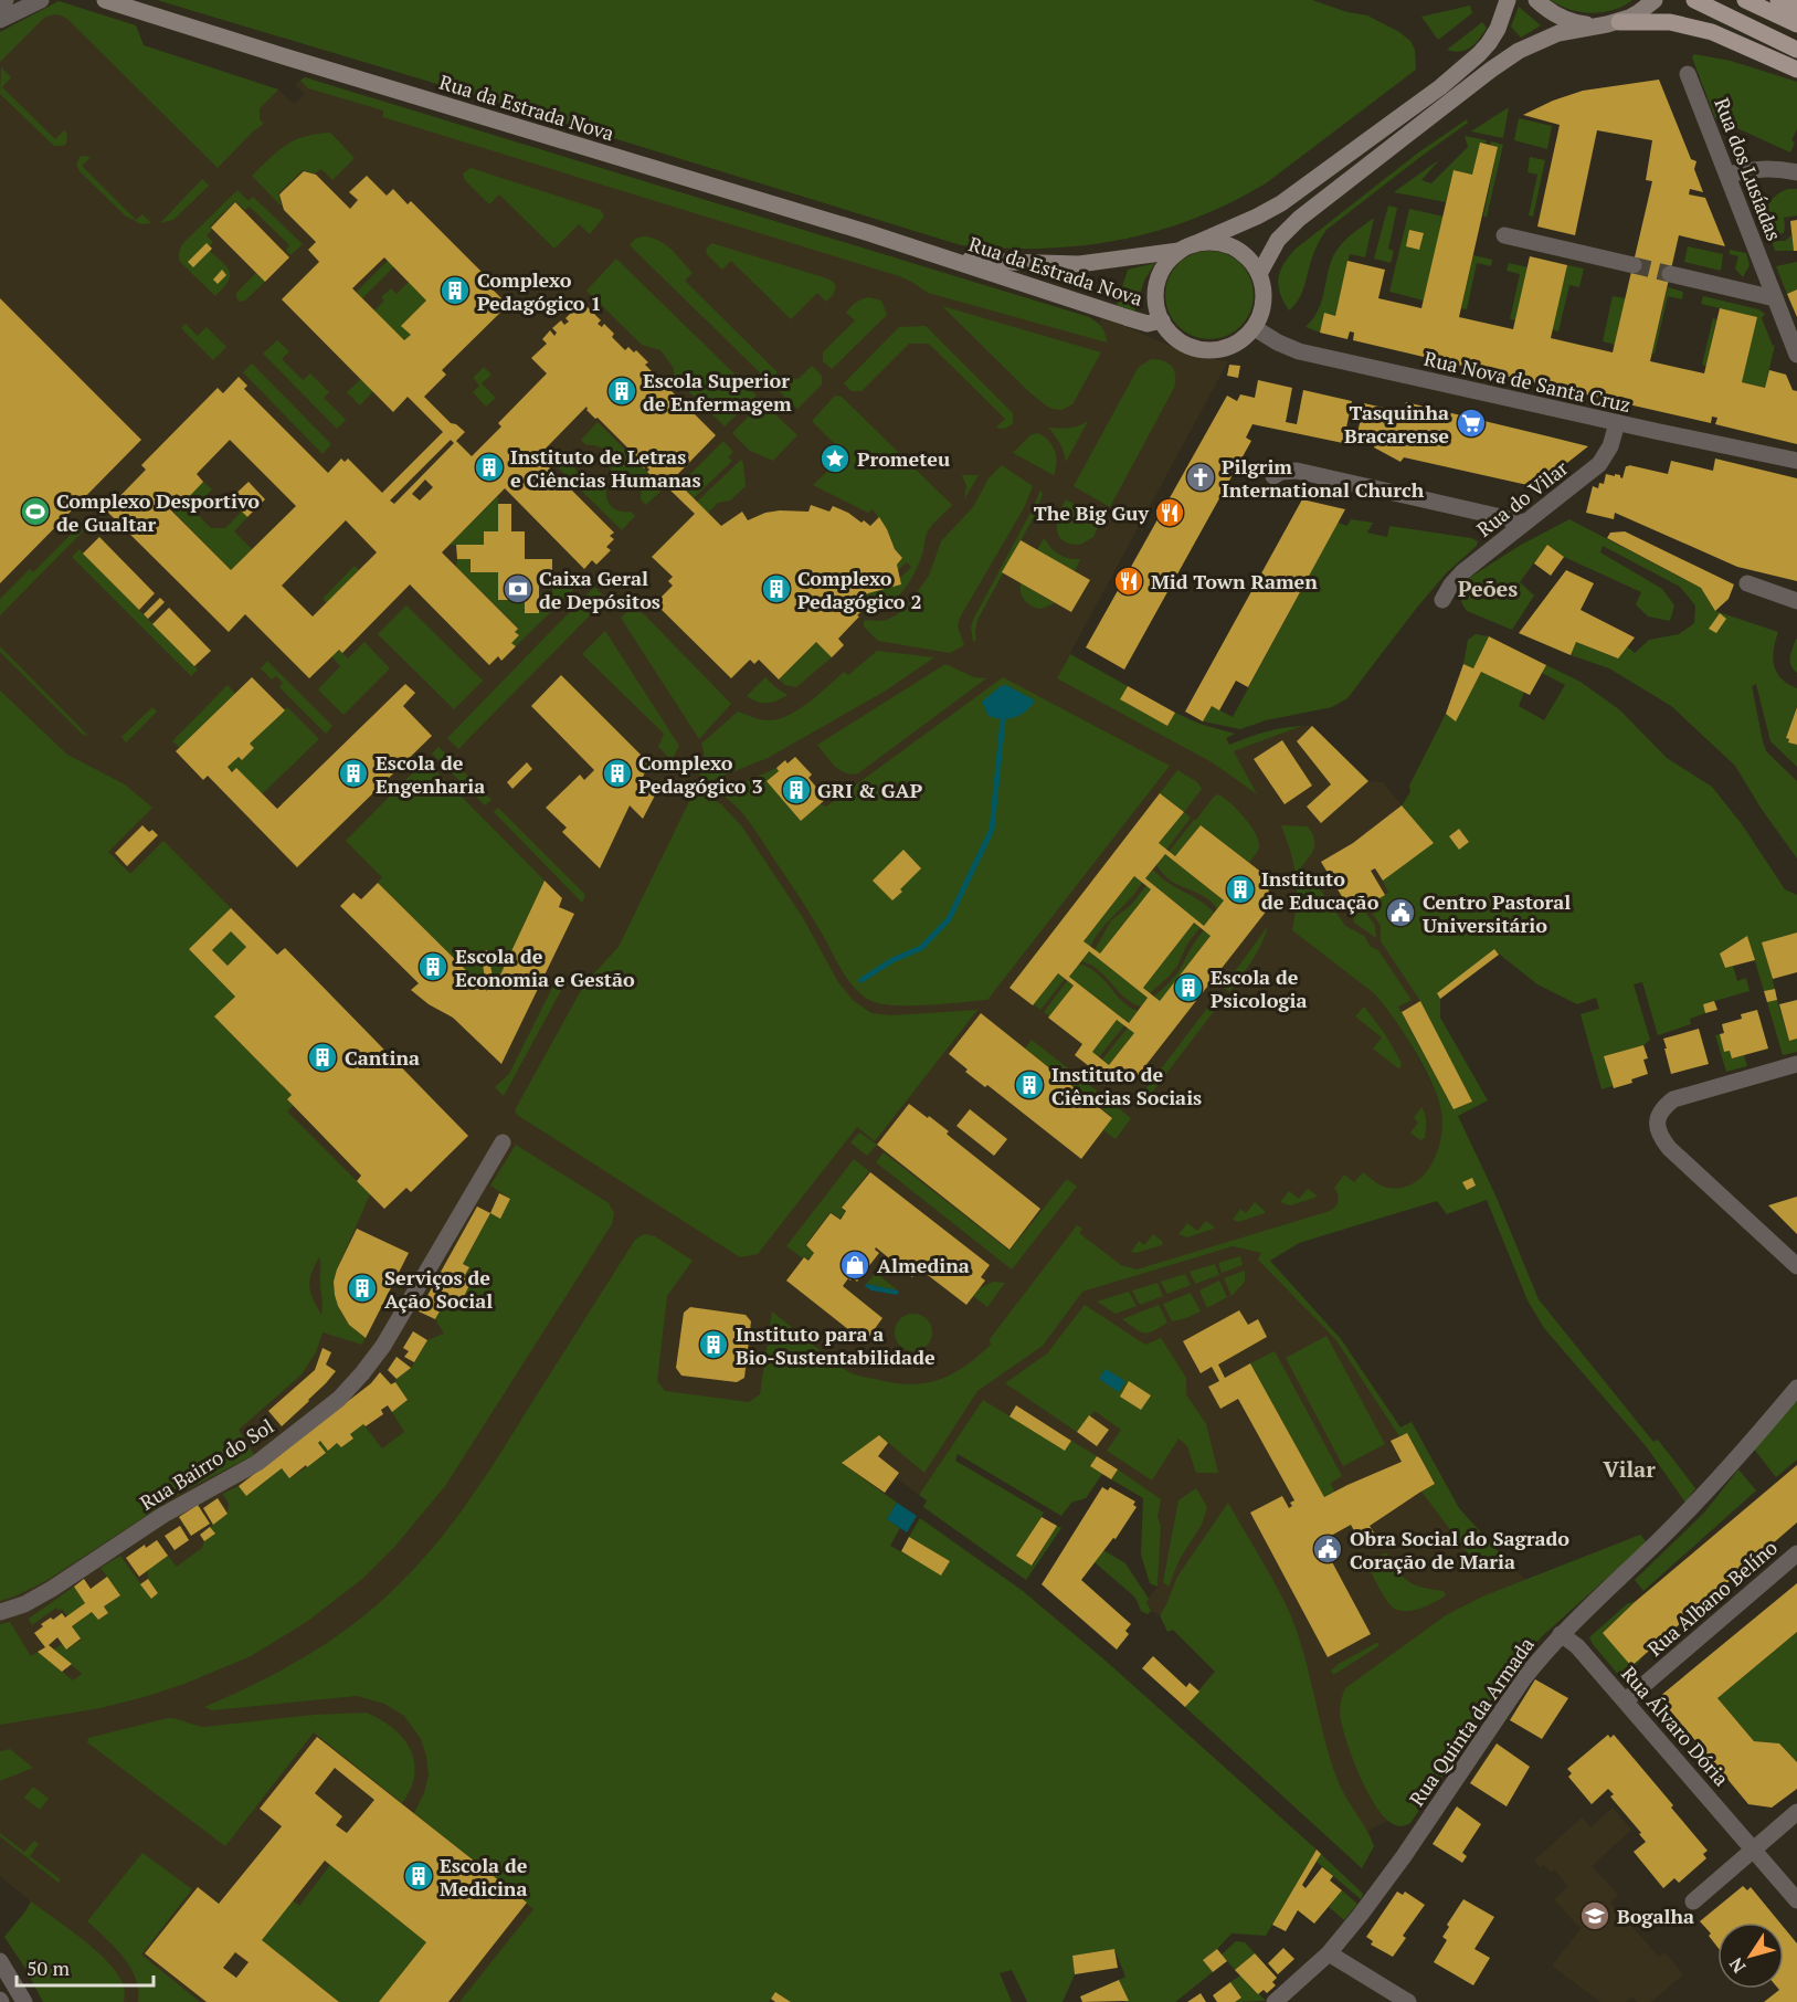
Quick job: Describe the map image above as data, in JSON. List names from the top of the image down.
{
  "streets": {
    "main road": ["Rua da Estrada Nova"],
    "street": [
      "Rua dos Lusíadas",
      "Rua Nova de Santa Cruz",
      "Rua do Vilar",
      "Rua Bairro do Sol",
      "Rua Albano Belíno",
      "Rua Quinta da Armada",
      "Rua Álvaro Dória"
    ]
  },
  "crossings": [
    ["Rua da Estrada Nova", "Rua Nova de Santa Cruz"],
    ["Rua Nova de Santa Cruz", "Rua do Vilar"],
    ["Rua Albano Belíno", "Rua Álvaro Dória"],
    ["Rua Quinta da Armada", "Rua Álvaro Dória"]
  ],
  "districts": ["Peões", "Vilar"],
  "places": {
    "building": [
      "Complexo Pedagógico 1",
      "Escola Superior de Enfermagem",
      "Instituto de Letras e Ciências Humanas",
      "Complexo Pedagógico 2",
      "Escola de Engenharia",
      "Complexo Pedagógico 3",
      "GRI & GAP",
      "Instituto de Educação",
      "Escola de Economia e Gestão",
      "Escola de Psicologia",
      "Cantina",
      "Instituto de Ciências Sociais",
      "Serviços de Ação Social",
      "Instituto para a Bio-Sustentabilidade",
      "Escola de Medicina"
    ],
    "supermarket": ["Tasquinha Bracarense"],
    "place": ["Prometeu"],
    "church": ["Pilgrim International Church"],
    "sports": ["Complexo Desportivo de Gualtar"],
    "restaurant": ["The Big Guy", "Mid Town Ramen"],
    "bank": ["Caixa Geral de Depósitos"],
    "public building": ["Centro Pastoral Universitário", "Obra Social do Sagrado Coração de Maria"],
    "shop": ["Almedina"],
    "school or university": ["Bogalha"]
  },
  "scale_bar": "50 m",
  "north": "bottom left"
}
